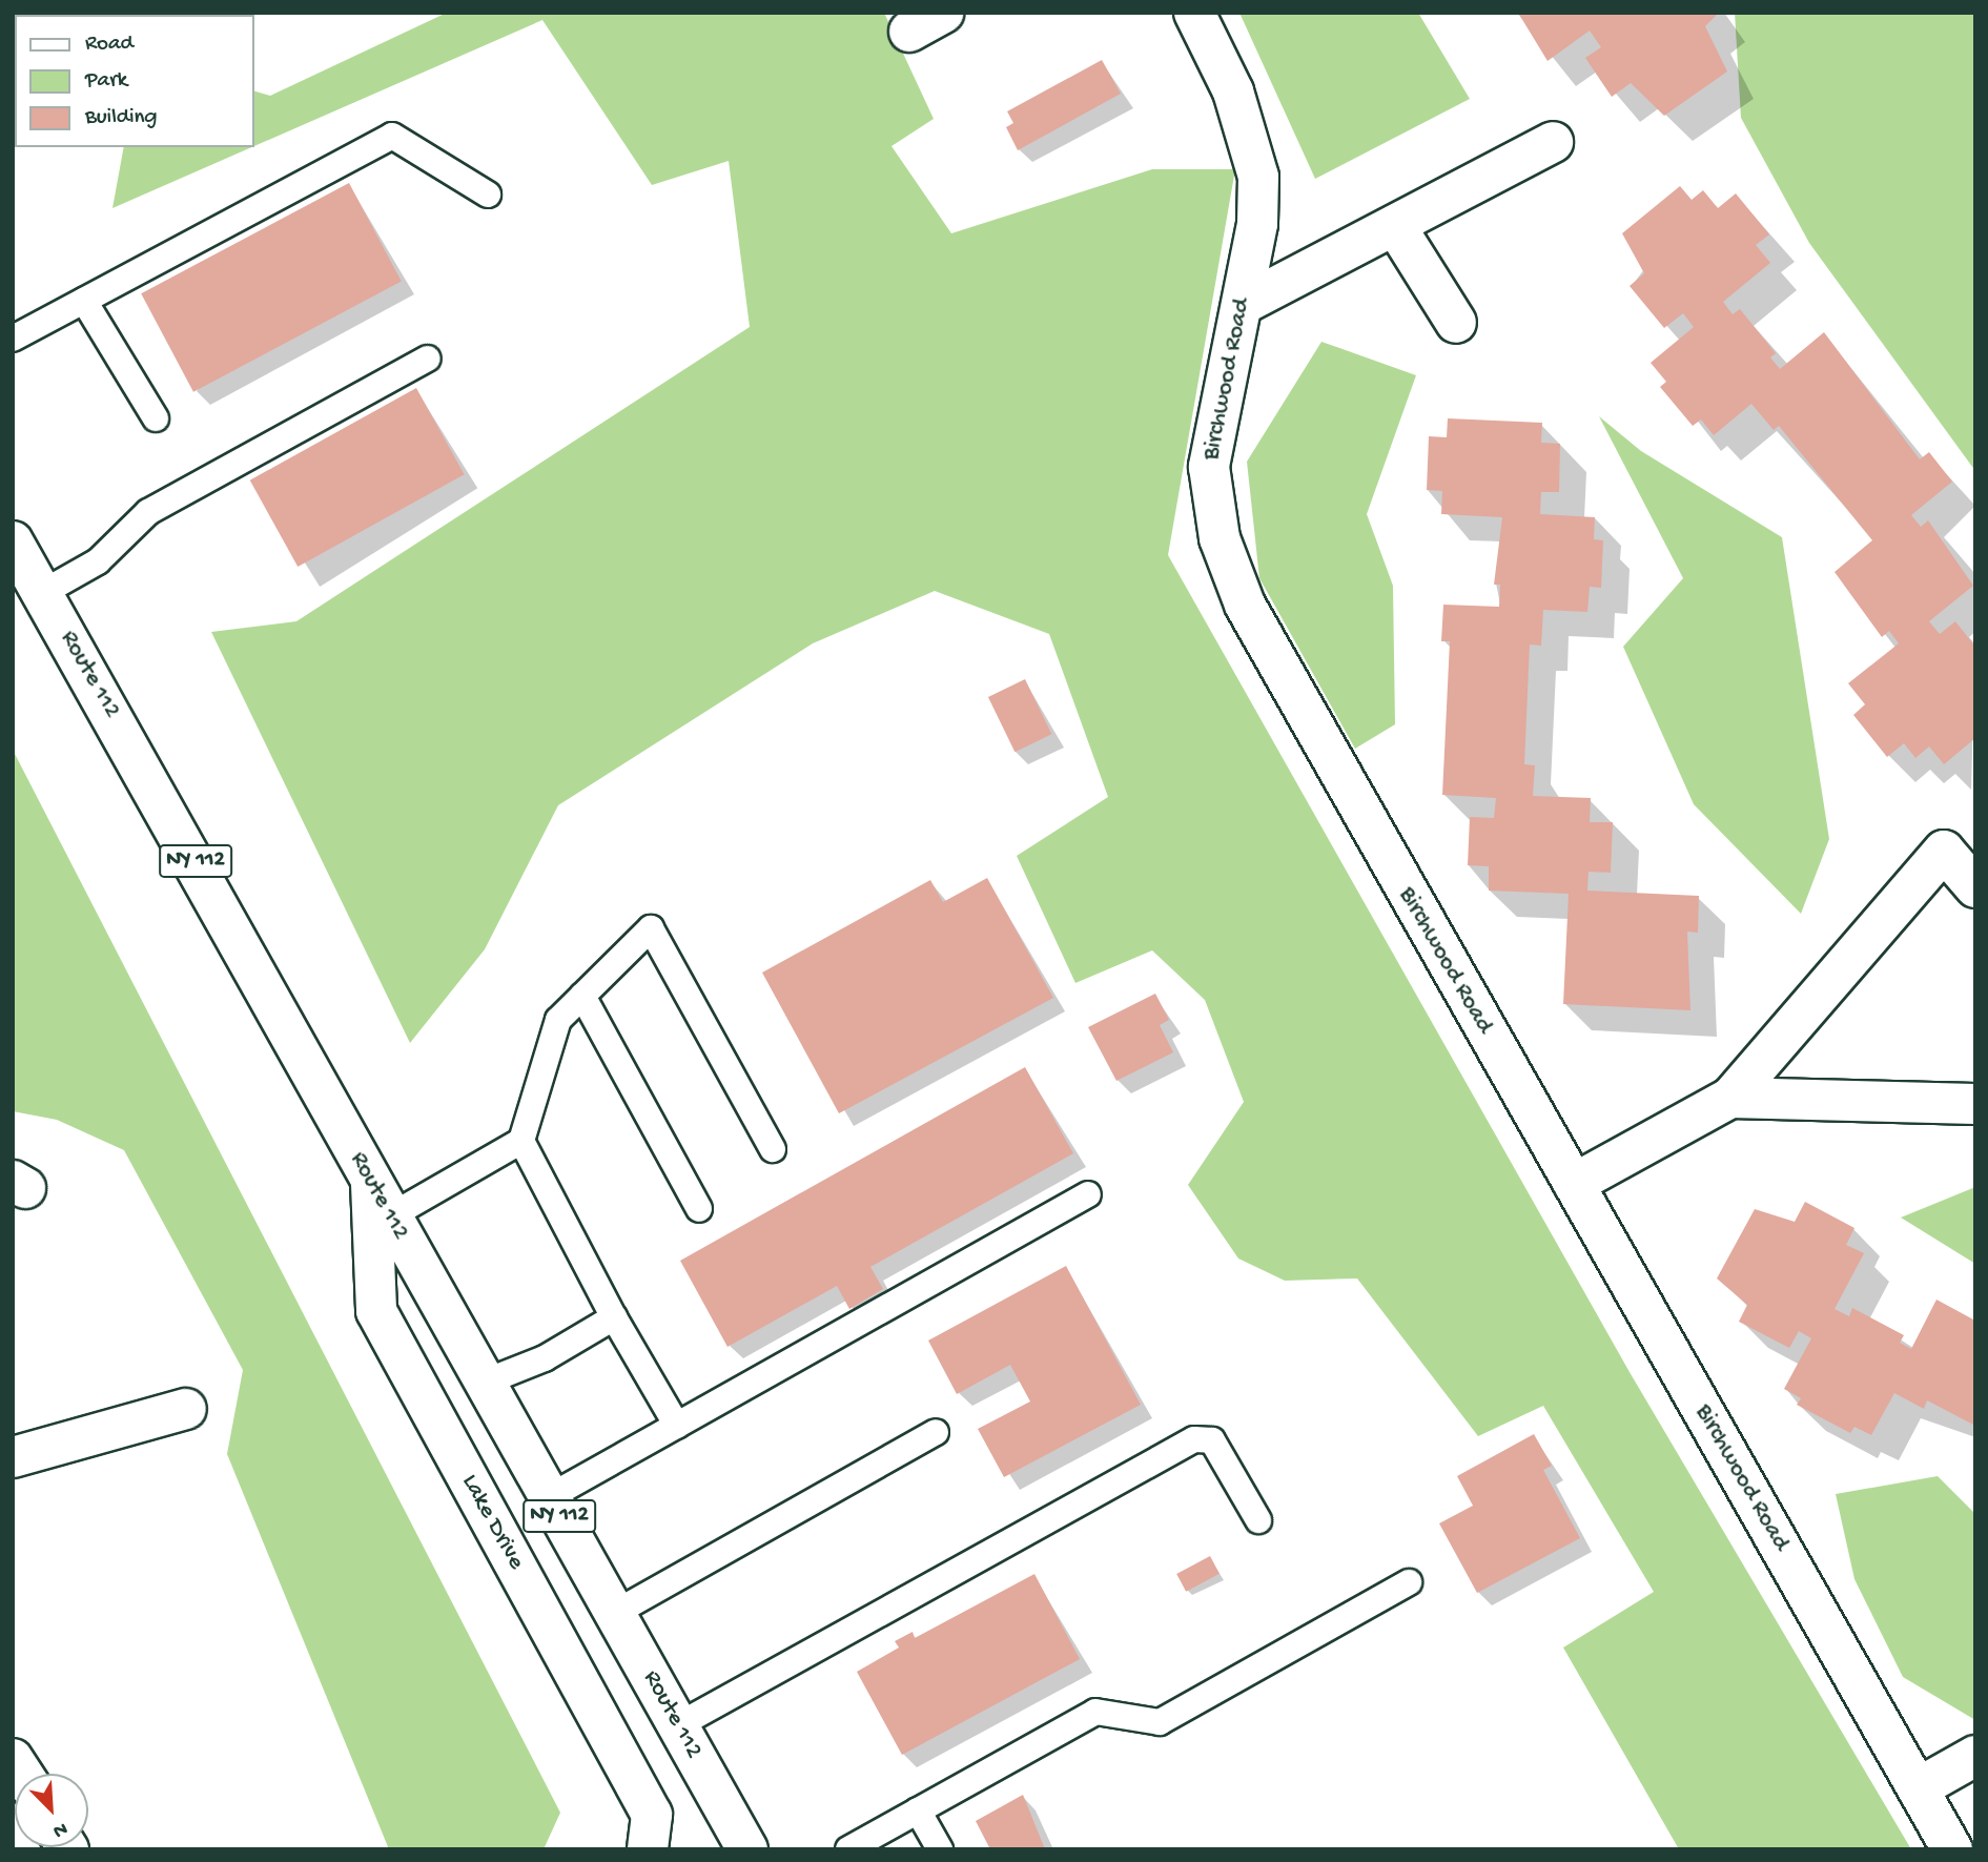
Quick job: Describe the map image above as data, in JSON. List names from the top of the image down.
{
  "streets": {
    "street": [
      "Birchwood Road",
      "Route 112",
      "NY 112",
      "Lake Drive"
    ]
  },
  "crossings": [
    ["Route 112", "Lake Drive"]
  ],
  "legend": ["Road", "Park", "Building"],
  "north": "bottom right"
}
